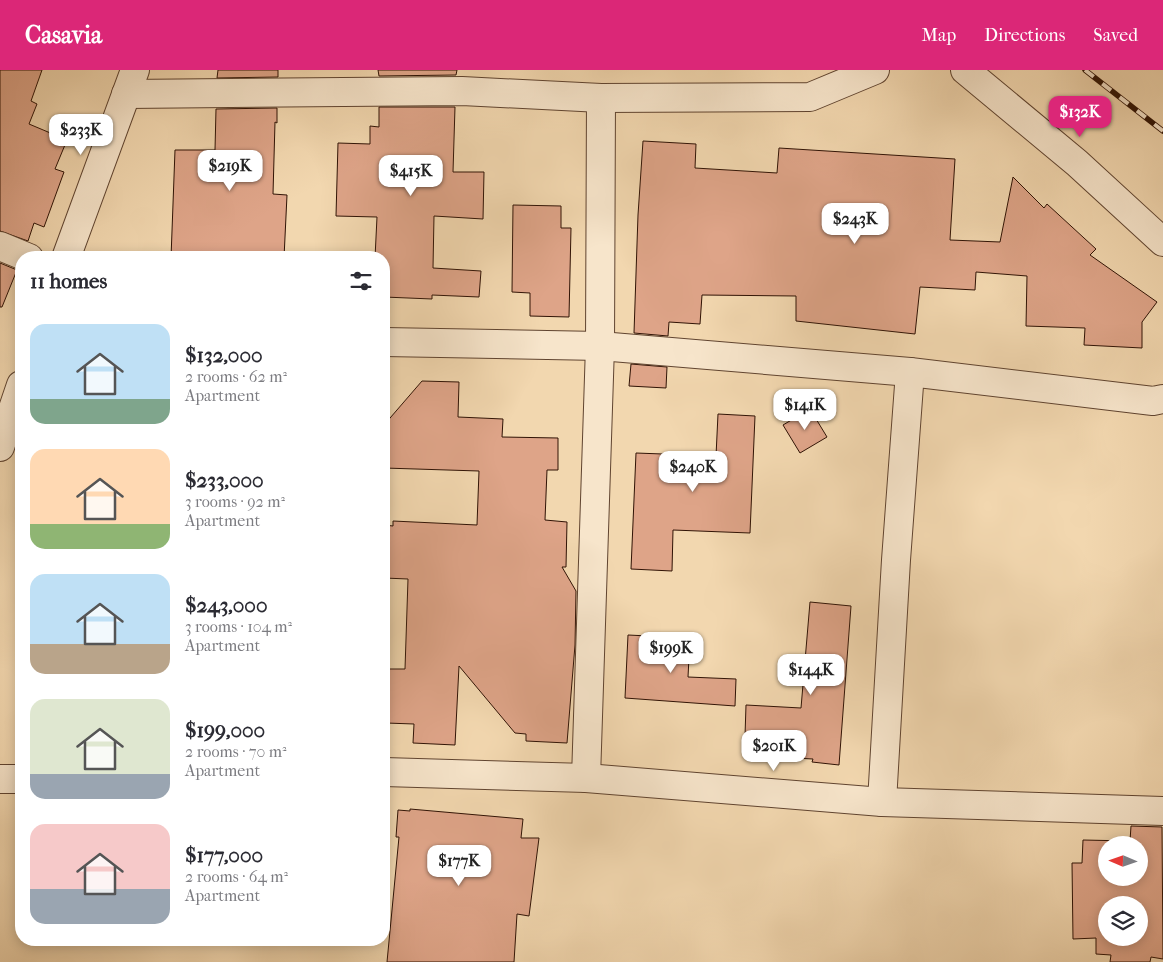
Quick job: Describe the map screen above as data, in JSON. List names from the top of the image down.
{
  "north": "left",
  "page": {
    "header": "Casavia",
    "nav": ["Map", "Directions", "Saved"],
    "price": [
      "$132K",
      "$233K",
      "$219K",
      "$415K",
      "$243K",
      "$141K",
      "$240K",
      "$199K",
      "$144K",
      "$201K",
      "$177K"
    ],
    "heading": "11 homes",
    "list": [
      {
        "name": "$132,000",
        "note": "2 rooms · 62 m² · Apartment"
      },
      {
        "name": "$233,000",
        "note": "3 rooms · 92 m² · Apartment"
      },
      {
        "name": "$243,000",
        "note": "3 rooms · 104 m² · Apartment"
      },
      {
        "name": "$199,000",
        "note": "2 rooms · 70 m² · Apartment"
      },
      {
        "name": "$177,000",
        "note": "2 rooms · 64 m² · Apartment"
      }
    ]
  }
}
